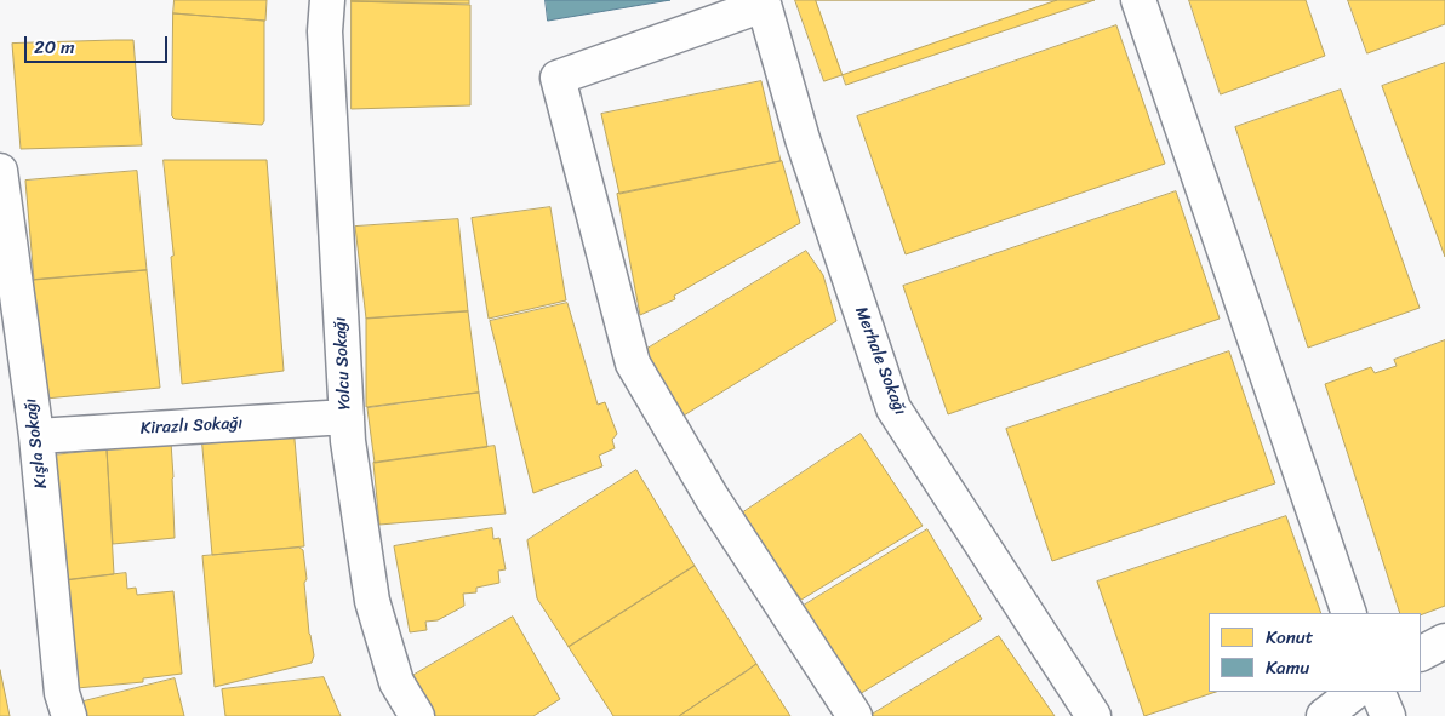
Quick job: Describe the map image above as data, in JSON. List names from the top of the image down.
{
  "streets": {
    "street": [
      "Merhale Sokağı",
      "Yolcu Sokağı",
      "Kirazlı Sokağı",
      "Kışla Sokağı"
    ]
  },
  "crossings": [
    ["Yolcu Sokağı", "Kirazlı Sokağı"],
    ["Kirazlı Sokağı", "Kışla Sokağı"]
  ],
  "legend": ["Konut", "Kamu"],
  "scale_bar": "20 m"
}
